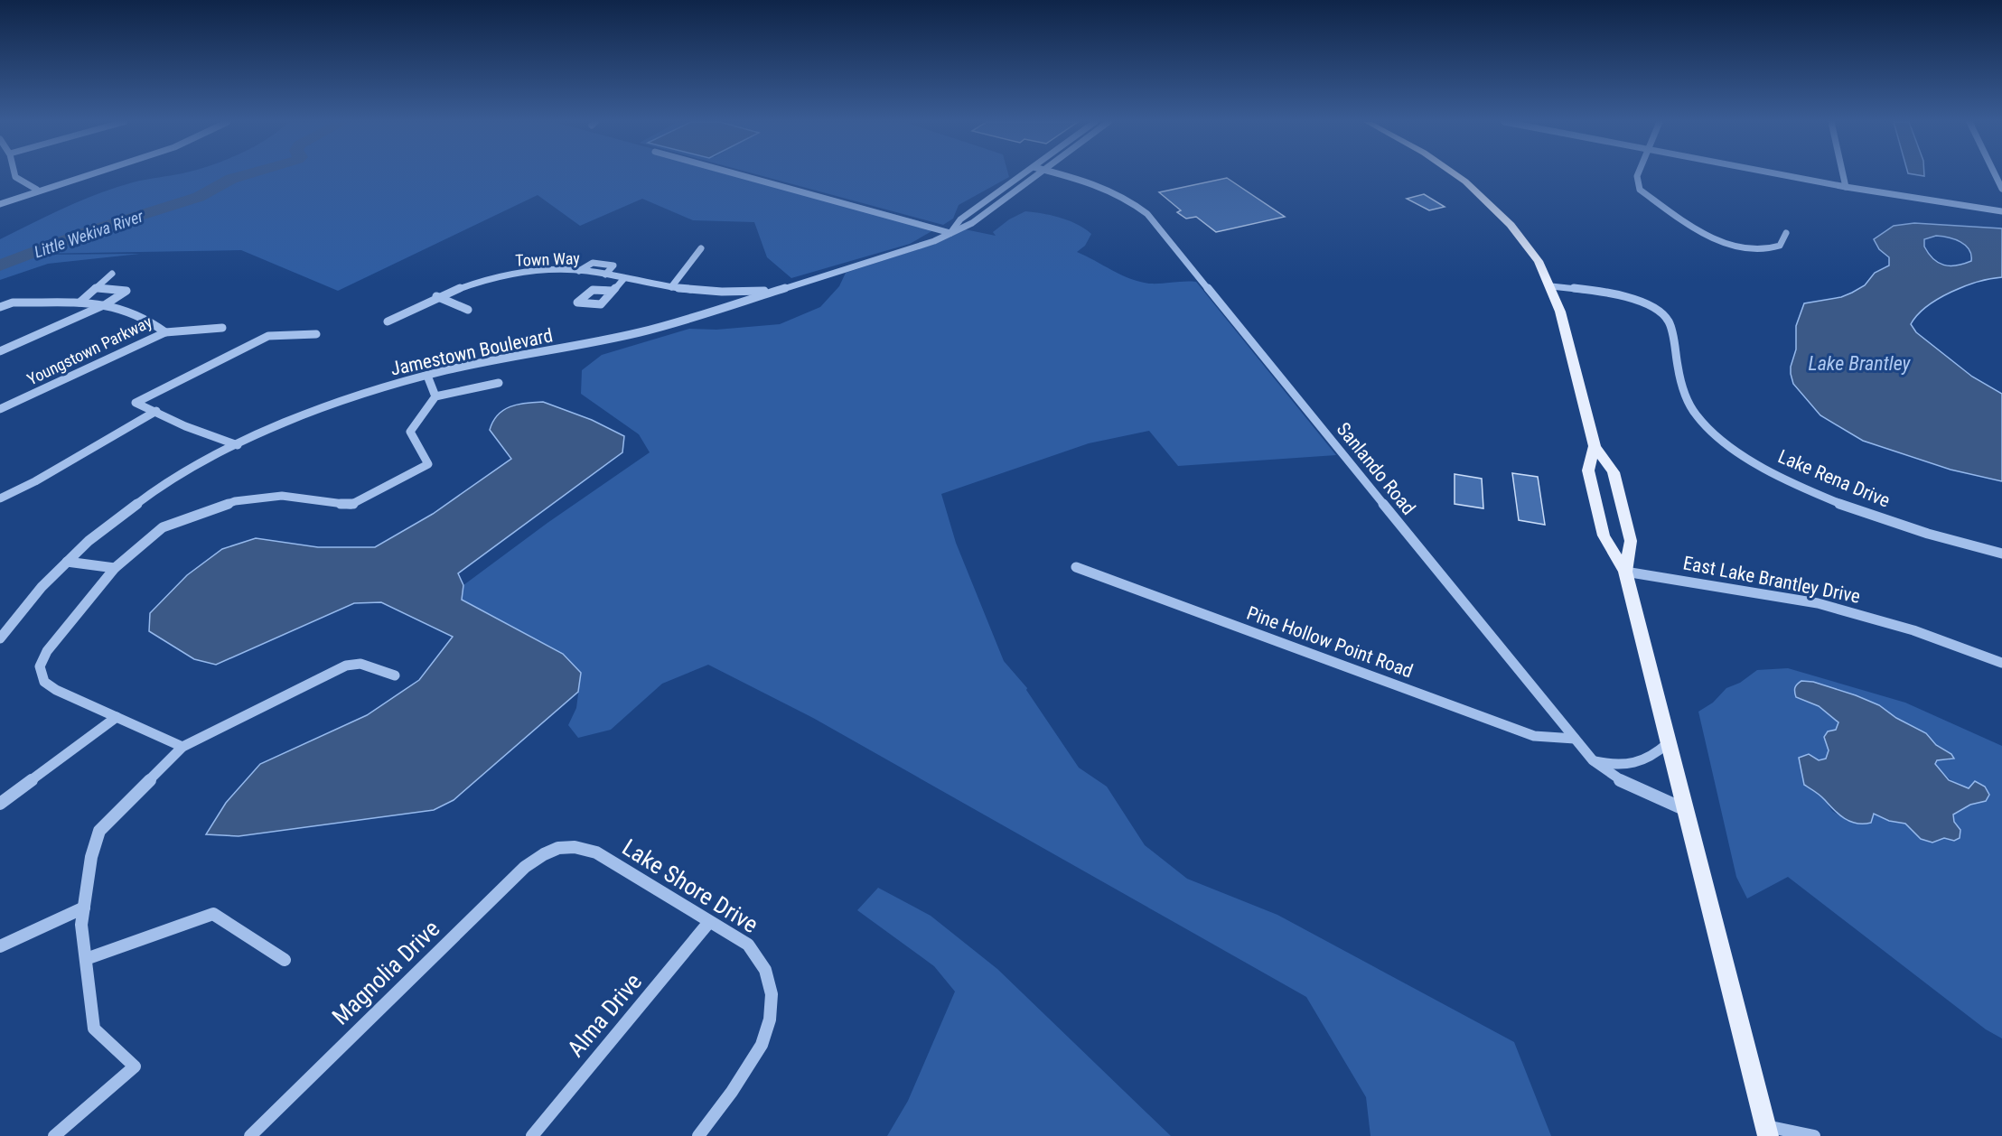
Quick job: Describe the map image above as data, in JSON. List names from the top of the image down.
{
  "streets": {
    "street": [
      "Town Way",
      "Youngstown Parkway",
      "Jamestown Boulevard",
      "Sanlando Road",
      "Lake Rena Drive",
      "East Lake Brantley Drive",
      "Pine Hollow Point Road",
      "Lake Shore Drive",
      "Magnolia Drive",
      "Alma Drive"
    ]
  },
  "crossings": [
    ["Town Way", "Jamestown Boulevard"],
    ["Sanlando Road", "Pine Hollow Point Road"],
    ["Lake Shore Drive", "Magnolia Drive"],
    ["Lake Shore Drive", "Alma Drive"]
  ],
  "water": ["Little Wekiva River", "Lake Brantley"]
}
